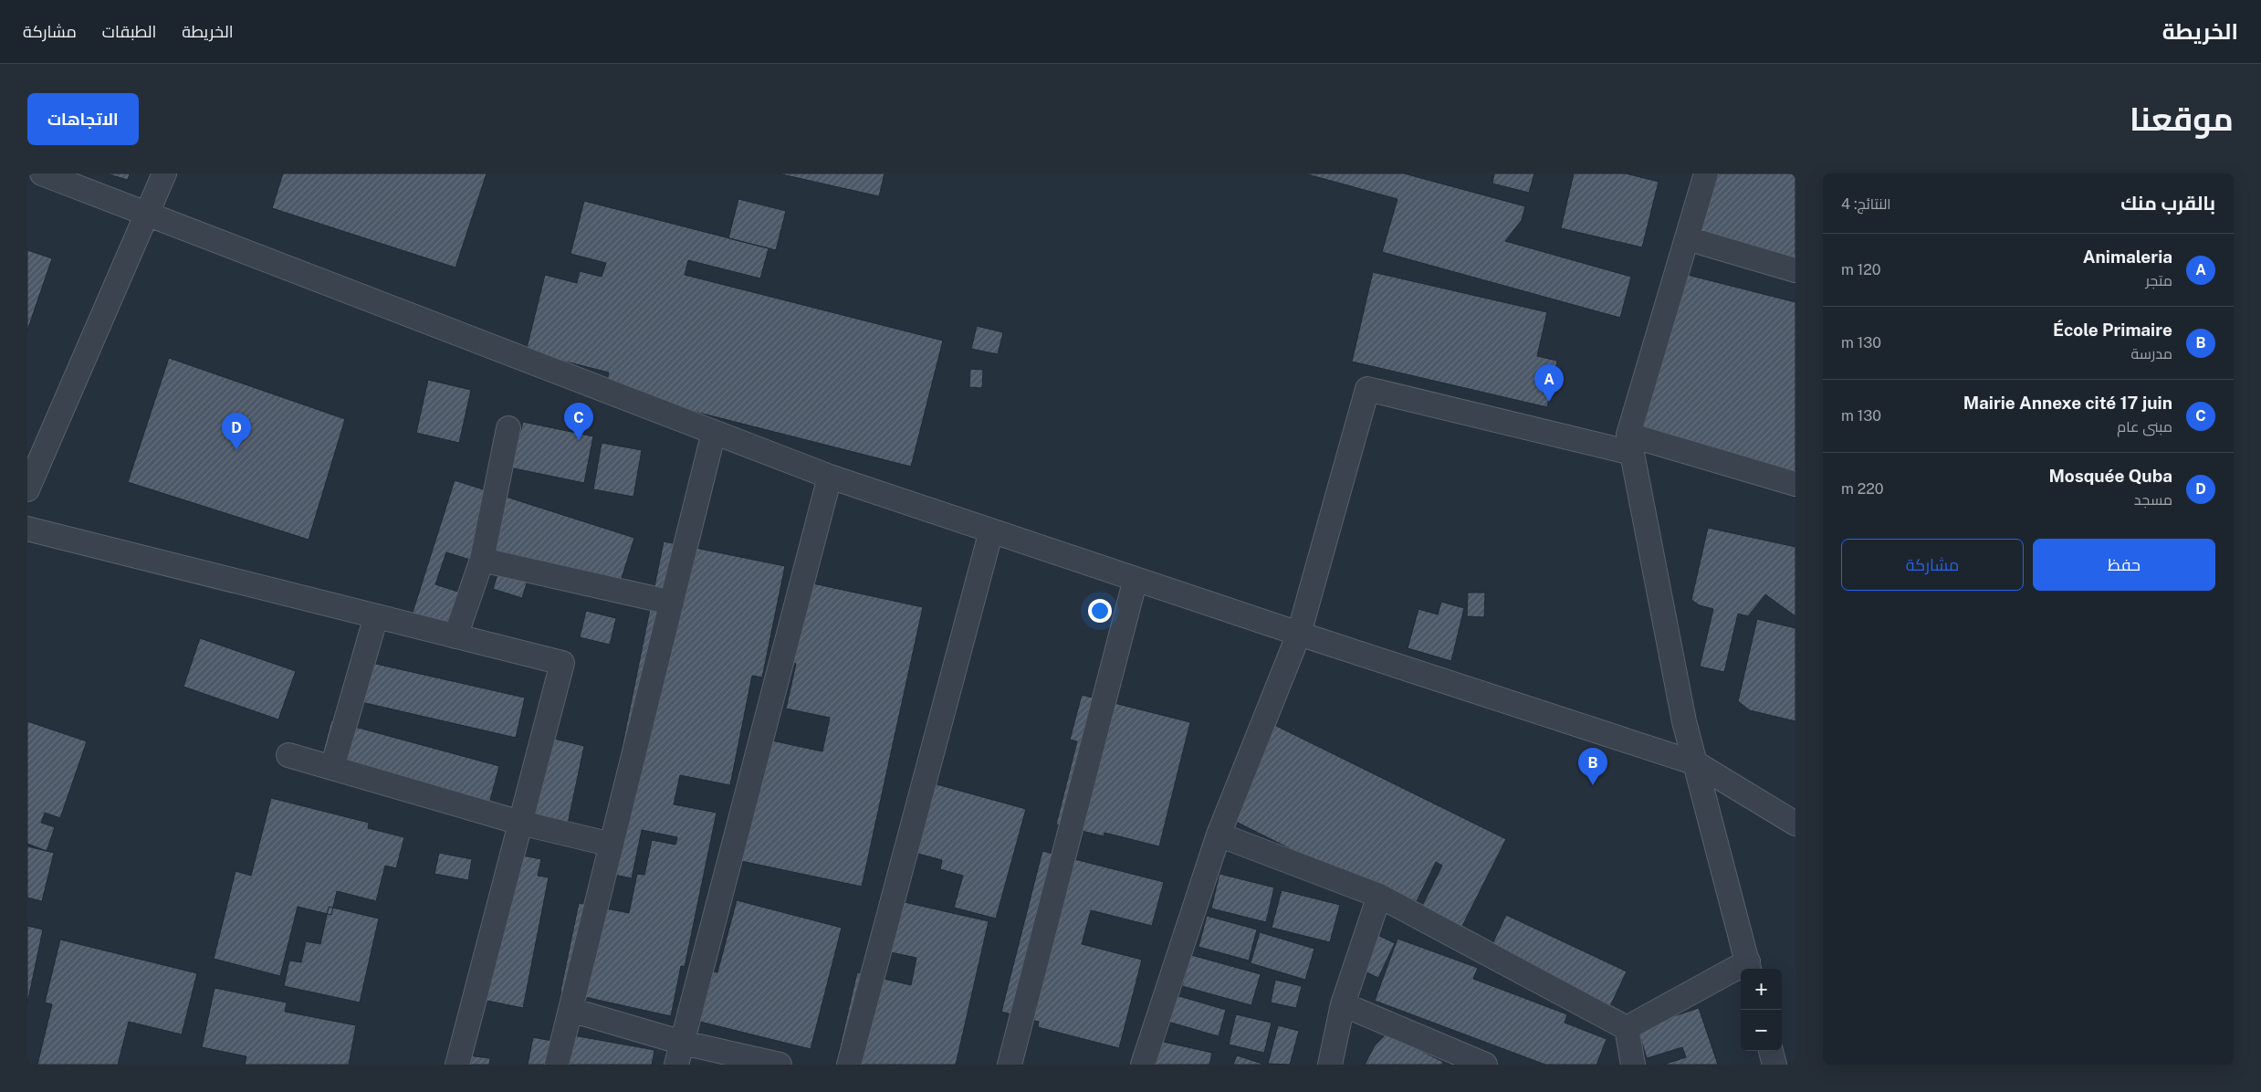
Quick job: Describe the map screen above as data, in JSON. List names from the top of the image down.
{
  "page": {
    "header": "الخريطة",
    "nav": ["الخريطة", "الطبقات", "مشاركة"],
    "title": "موقعنا",
    "buttons": [
      "الاتجاهات",
      ["حفظ", "مشاركة"]
    ],
    "heading": ["بالقرب منك", "النتائج: 4"],
    "list": [
      {
        "mark": "A",
        "name": "Animaleria",
        "note": "متجر",
        "value": "120 m"
      },
      {
        "mark": "B",
        "name": "École Primaire",
        "note": "مدرسة",
        "value": "130 m"
      },
      {
        "mark": "C",
        "name": "Mairie Annexe cité 17 juin",
        "note": "مبنى عام",
        "value": "130 m"
      },
      {
        "mark": "D",
        "name": "Mosquée Quba",
        "note": "مسجد",
        "value": "220 m"
      }
    ],
    "pins": [
      "A",
      "C",
      "D",
      "B"
    ],
    "map_buttons": ["+", "−"]
  }
}
